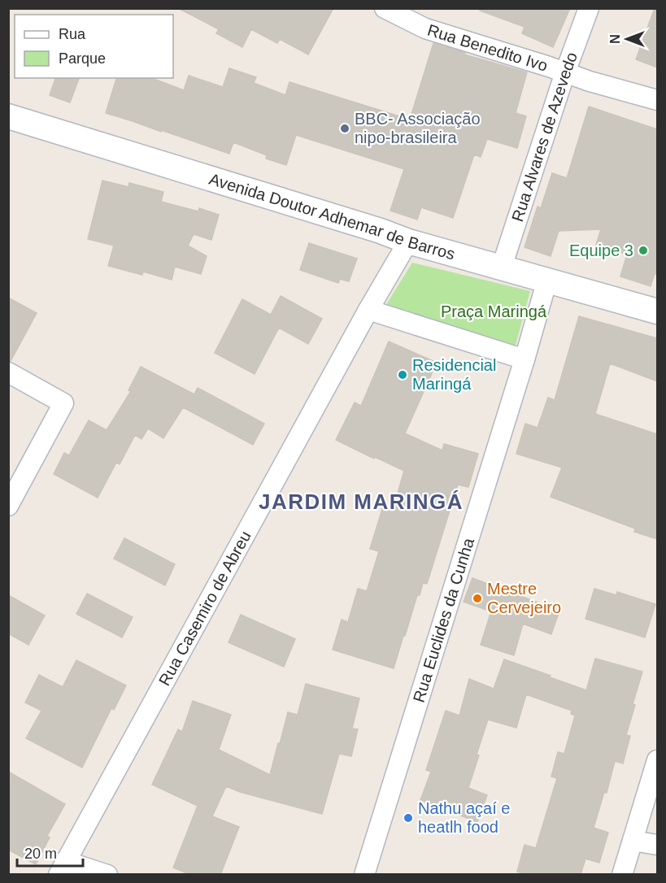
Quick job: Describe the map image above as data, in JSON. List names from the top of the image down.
{
  "streets": {
    "street": [
      "Rua Benedito Ivo",
      "Rua Alvares de Azevedo",
      "Avenida Doutor Adhemar de Barros",
      "Rua Casemiro de Abreu",
      "Rua Euclides da Cunha"
    ]
  },
  "crossings": [
    ["Rua Benedito Ivo", "Rua Alvares de Azevedo"],
    ["Rua Alvares de Azevedo", "Avenida Doutor Adhemar de Barros"],
    ["Avenida Doutor Adhemar de Barros", "Rua Casemiro de Abreu"],
    ["Avenida Doutor Adhemar de Barros", "Rua Euclides da Cunha"]
  ],
  "districts": ["JARDIM MARINGÁ"],
  "parks": ["Praça Maringá"],
  "places": [
    "BBC- Associação nipo-brasileira",
    "Equipe 3",
    "Residencial Maringá",
    "Mestre Cervejeiro",
    "Nathu açaí e heatlh food"
  ],
  "legend": ["Rua", "Parque"],
  "scale_bar": "20 m",
  "north": "left"
}
